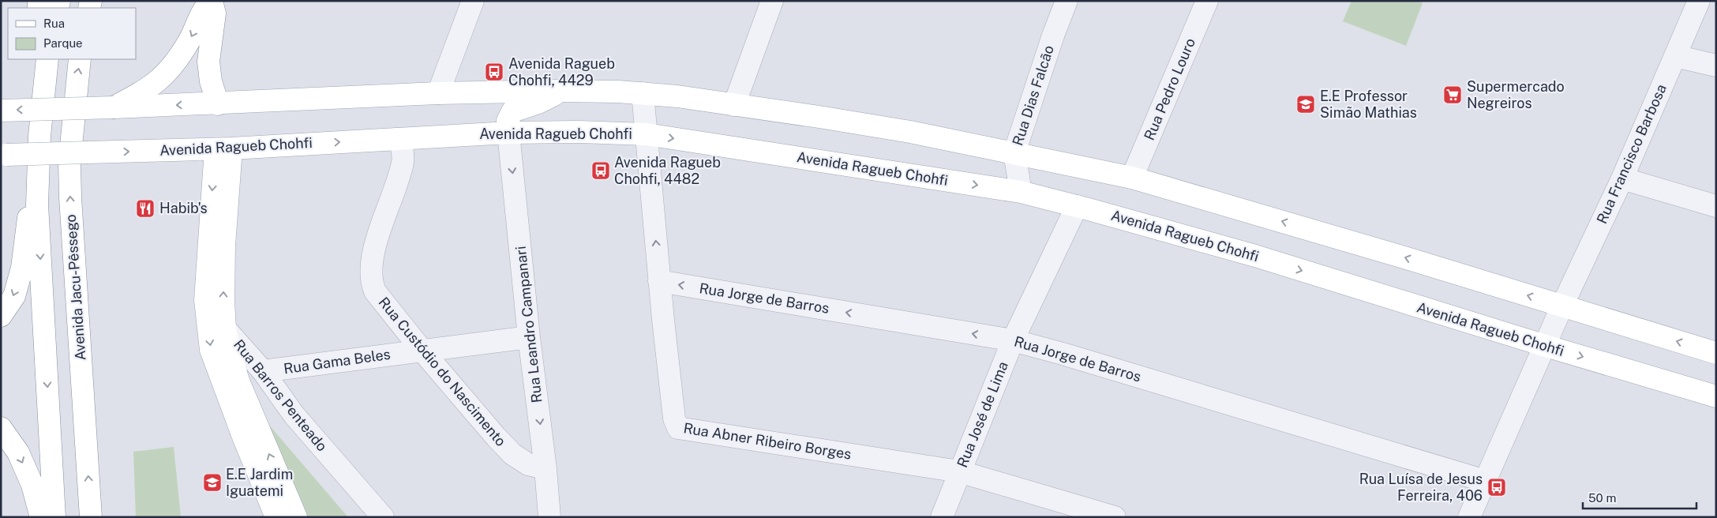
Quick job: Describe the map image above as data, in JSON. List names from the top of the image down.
{
  "streets": {
    "main road": ["Avenida Ragueb Chohfi", "Avenida Jacu-Pêssego"],
    "street": [
      "Rua Pedro Louro",
      "Rua Dias Falcão",
      "Rua Francisco Barbosa",
      "Rua Jorge de Barros",
      "Rua Leandro Campanari",
      "Rua Gama Beles",
      "Rua Custódio do Nascimento",
      "Rua Barros Penteado",
      "Rua José de Lima",
      "Rua Abner Ribeiro Borges"
    ]
  },
  "crossings": [
    ["Rua Dias Falcão", "Avenida Ragueb Chohfi"],
    ["Avenida Ragueb Chohfi", "Rua Francisco Barbosa"],
    ["Avenida Ragueb Chohfi", "Rua Leandro Campanari"],
    ["Avenida Ragueb Chohfi", "Rua Custódio do Nascimento"],
    ["Avenida Ragueb Chohfi", "Rua José de Lima"],
    ["Avenida Ragueb Chohfi", "Rua Abner Ribeiro Borges"],
    ["Rua Francisco Barbosa", "Rua Jorge de Barros"],
    ["Rua Jorge de Barros", "Rua José de Lima"],
    ["Rua Jorge de Barros", "Rua Abner Ribeiro Borges"],
    ["Rua Leandro Campanari", "Rua Gama Beles"],
    ["Rua Leandro Campanari", "Rua Custódio do Nascimento"],
    ["Rua Gama Beles", "Rua Custódio do Nascimento"],
    ["Rua Gama Beles", "Rua Barros Penteado"],
    ["Rua José de Lima", "Rua Abner Ribeiro Borges"]
  ],
  "one_way": ["Rua Jorge de Barros", "Rua Leandro Campanari"],
  "places": {
    "bus stop": ["Avenida Ragueb Chohfi, 4429", "Avenida Ragueb Chohfi, 4482", "Rua Luísa de Jesus Ferreira, 406"],
    "supermarket": ["Supermercado Negreiros"],
    "school or university": ["E.E Professor Simão Mathias", "E.E Jardim Iguatemi"],
    "restaurant": ["Habib's"]
  },
  "legend": ["Rua", "Parque"],
  "scale_bar": "50 m"
}
